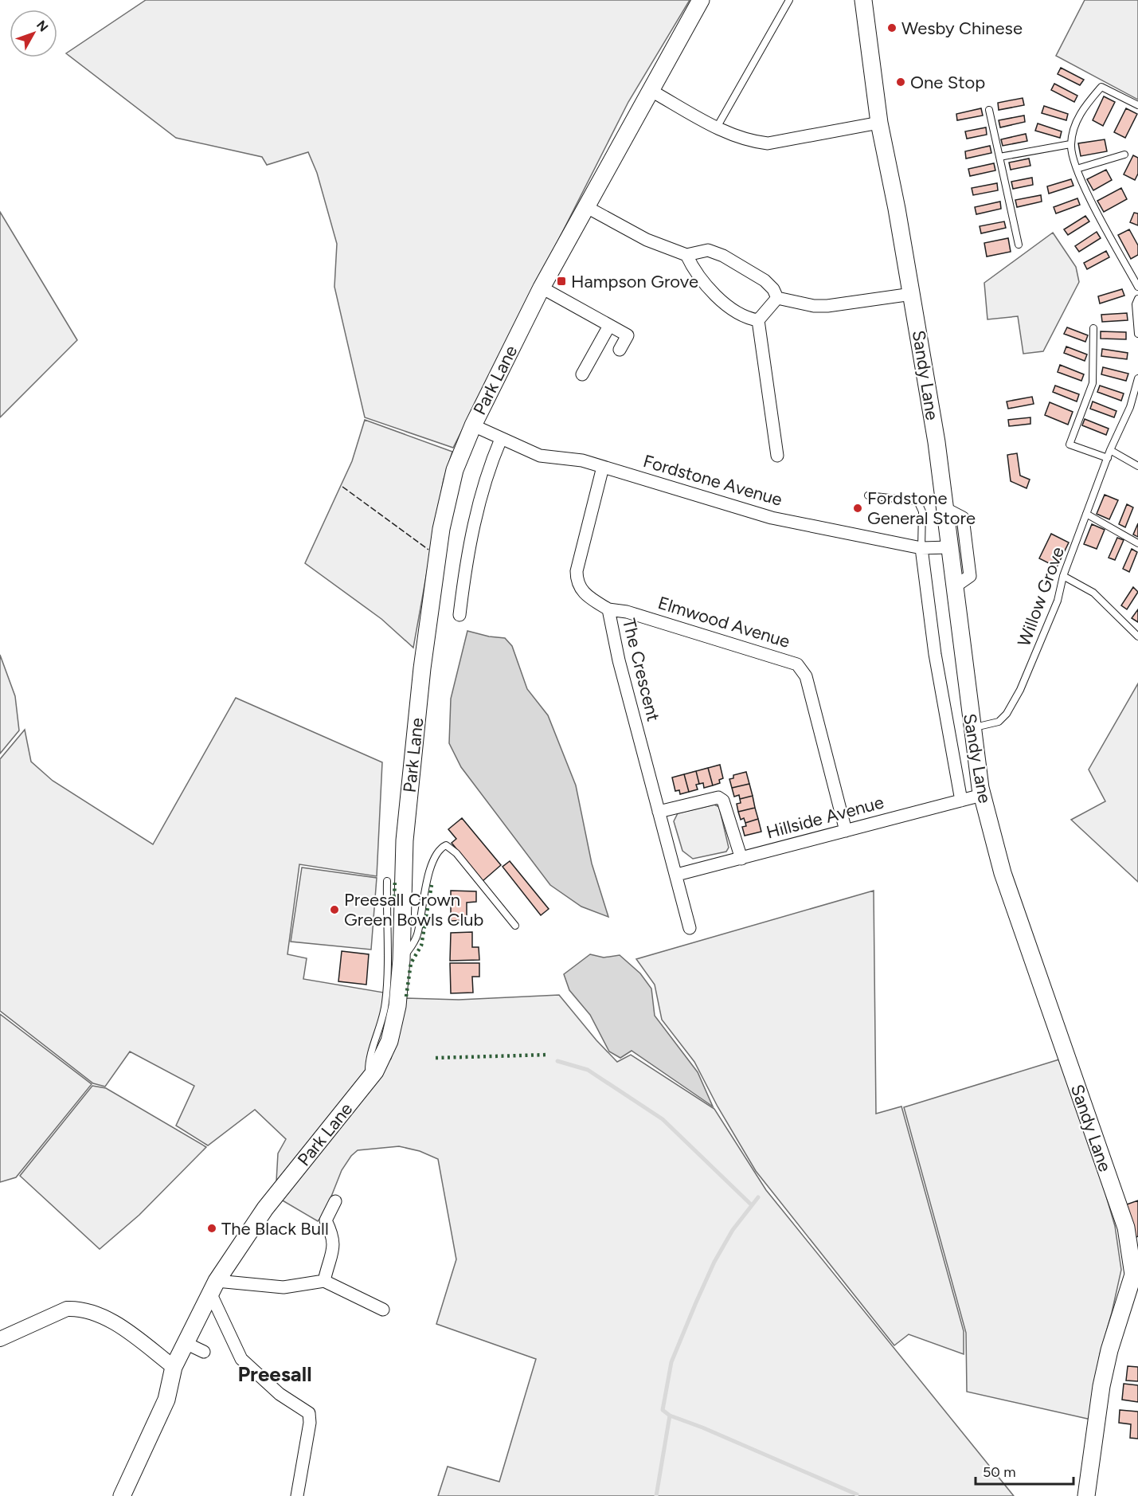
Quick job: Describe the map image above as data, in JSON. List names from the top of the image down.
{
  "streets": {
    "main road": ["Sandy Lane", "Park Lane"],
    "street": [
      "Fordstone Avenue",
      "Elmwood Avenue",
      "The Crescent",
      "Hillside Avenue"
    ],
    "lane": ["Willow Grove"]
  },
  "crossings": [
    ["Sandy Lane", "Fordstone Avenue"],
    ["Sandy Lane", "Willow Grove"],
    ["Sandy Lane", "Hillside Avenue"],
    ["Park Lane", "Fordstone Avenue"],
    ["Fordstone Avenue", "The Crescent"],
    ["Elmwood Avenue", "The Crescent"],
    ["Elmwood Avenue", "Hillside Avenue"],
    ["The Crescent", "Hillside Avenue"]
  ],
  "districts": ["Preesall"],
  "places": {
    "other": [
      "Wesby Chinese",
      "One Stop",
      "Fordstone General Store",
      "Preesall Crown Green Bowls Club",
      "The Black Bull"
    ],
    "transit": ["Hampson Grove"]
  },
  "scale_bar": "50 m",
  "north": "top right"
}
